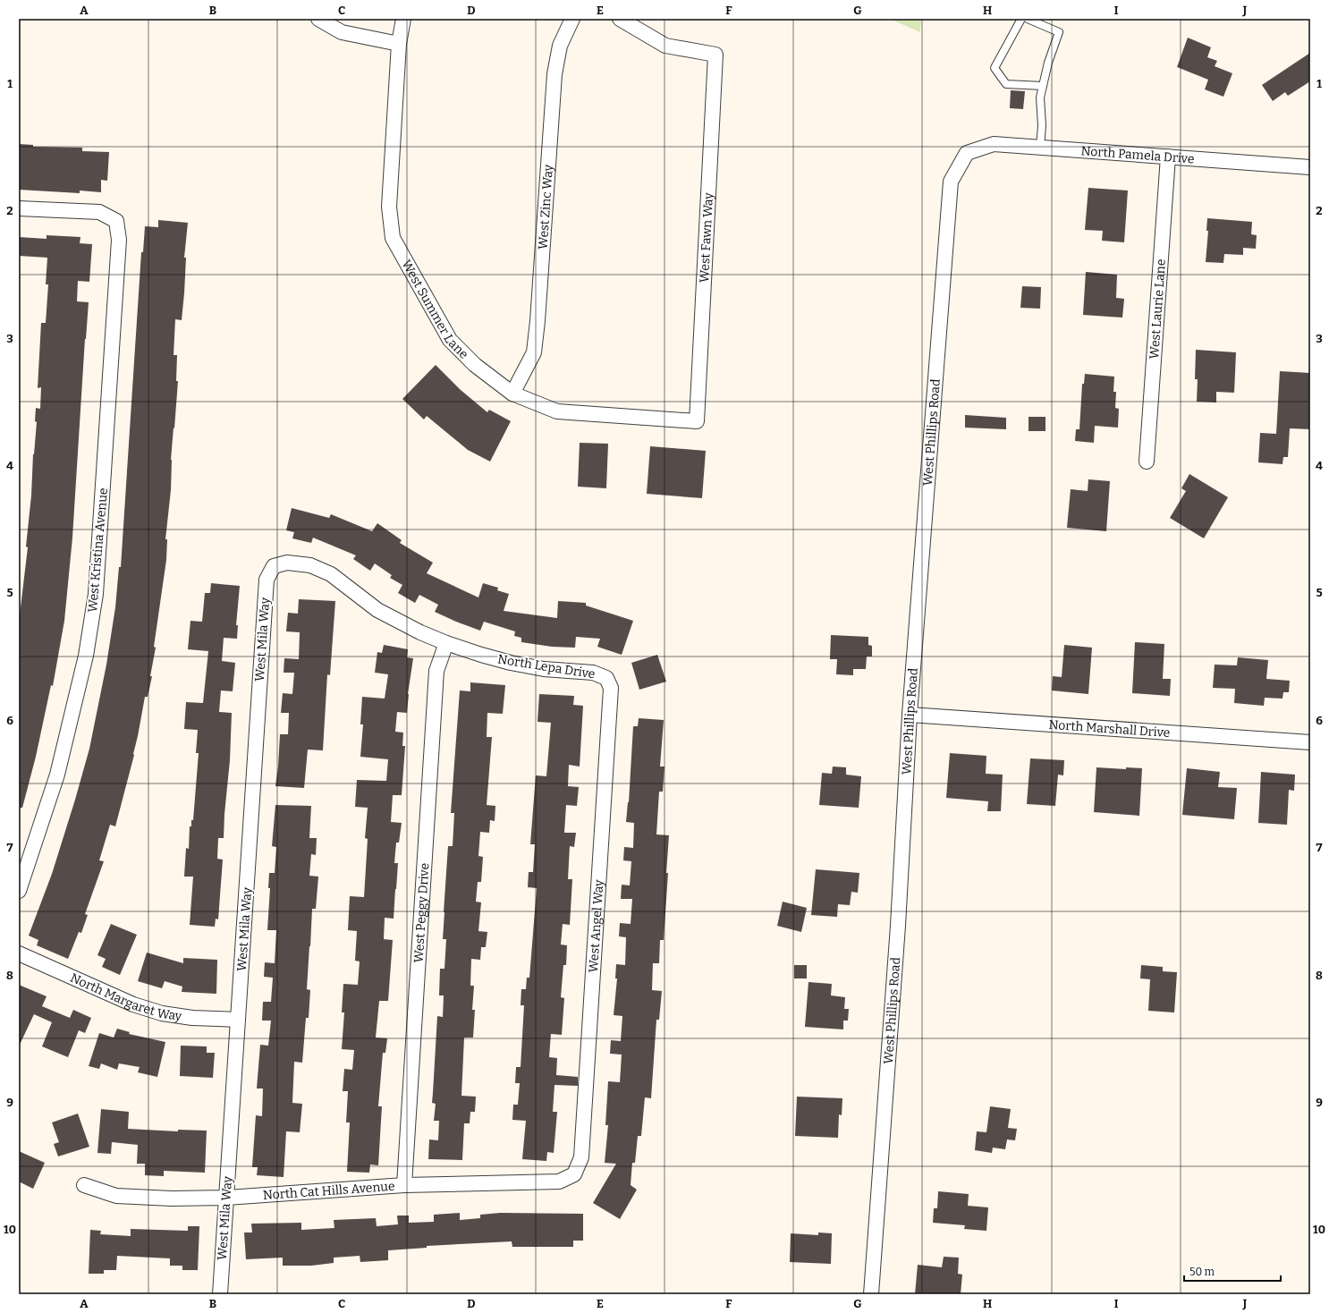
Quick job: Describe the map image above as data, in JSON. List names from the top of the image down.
{
  "streets": {
    "street": [
      "North Pamela Drive",
      "West Zinc Way",
      "West Fawn Way",
      "West Summer Lane",
      "West Laurie Lane",
      "West Phillips Road",
      "West Kristina Avenue",
      "West Mila Way",
      "North Lepa Drive",
      "North Marshall Drive",
      "West Peggy Drive",
      "West Angel Way",
      "North Margaret Way",
      "North Cat Hills Avenue"
    ]
  },
  "crossings": [
    ["North Pamela Drive", "West Laurie Lane"],
    ["North Pamela Drive", "West Phillips Road"],
    ["West Zinc Way", "West Summer Lane"],
    ["West Fawn Way", "West Summer Lane"],
    ["West Phillips Road", "North Marshall Drive"],
    ["West Mila Way", "North Lepa Drive"],
    ["West Mila Way", "North Margaret Way"],
    ["West Mila Way", "North Cat Hills Avenue"],
    ["North Lepa Drive", "West Peggy Drive"],
    ["North Lepa Drive", "West Angel Way"],
    ["West Peggy Drive", "North Cat Hills Avenue"],
    ["West Angel Way", "North Cat Hills Avenue"]
  ],
  "scale_bar": "50 m",
  "grid": {
    "columns": [
      "A",
      "B",
      "C",
      "D",
      "E",
      "F",
      "G",
      "H",
      "I",
      "J"
    ],
    "rows": [
      "1",
      "2",
      "3",
      "4",
      "5",
      "6",
      "7",
      "8",
      "9",
      "10"
    ]
  }
}
